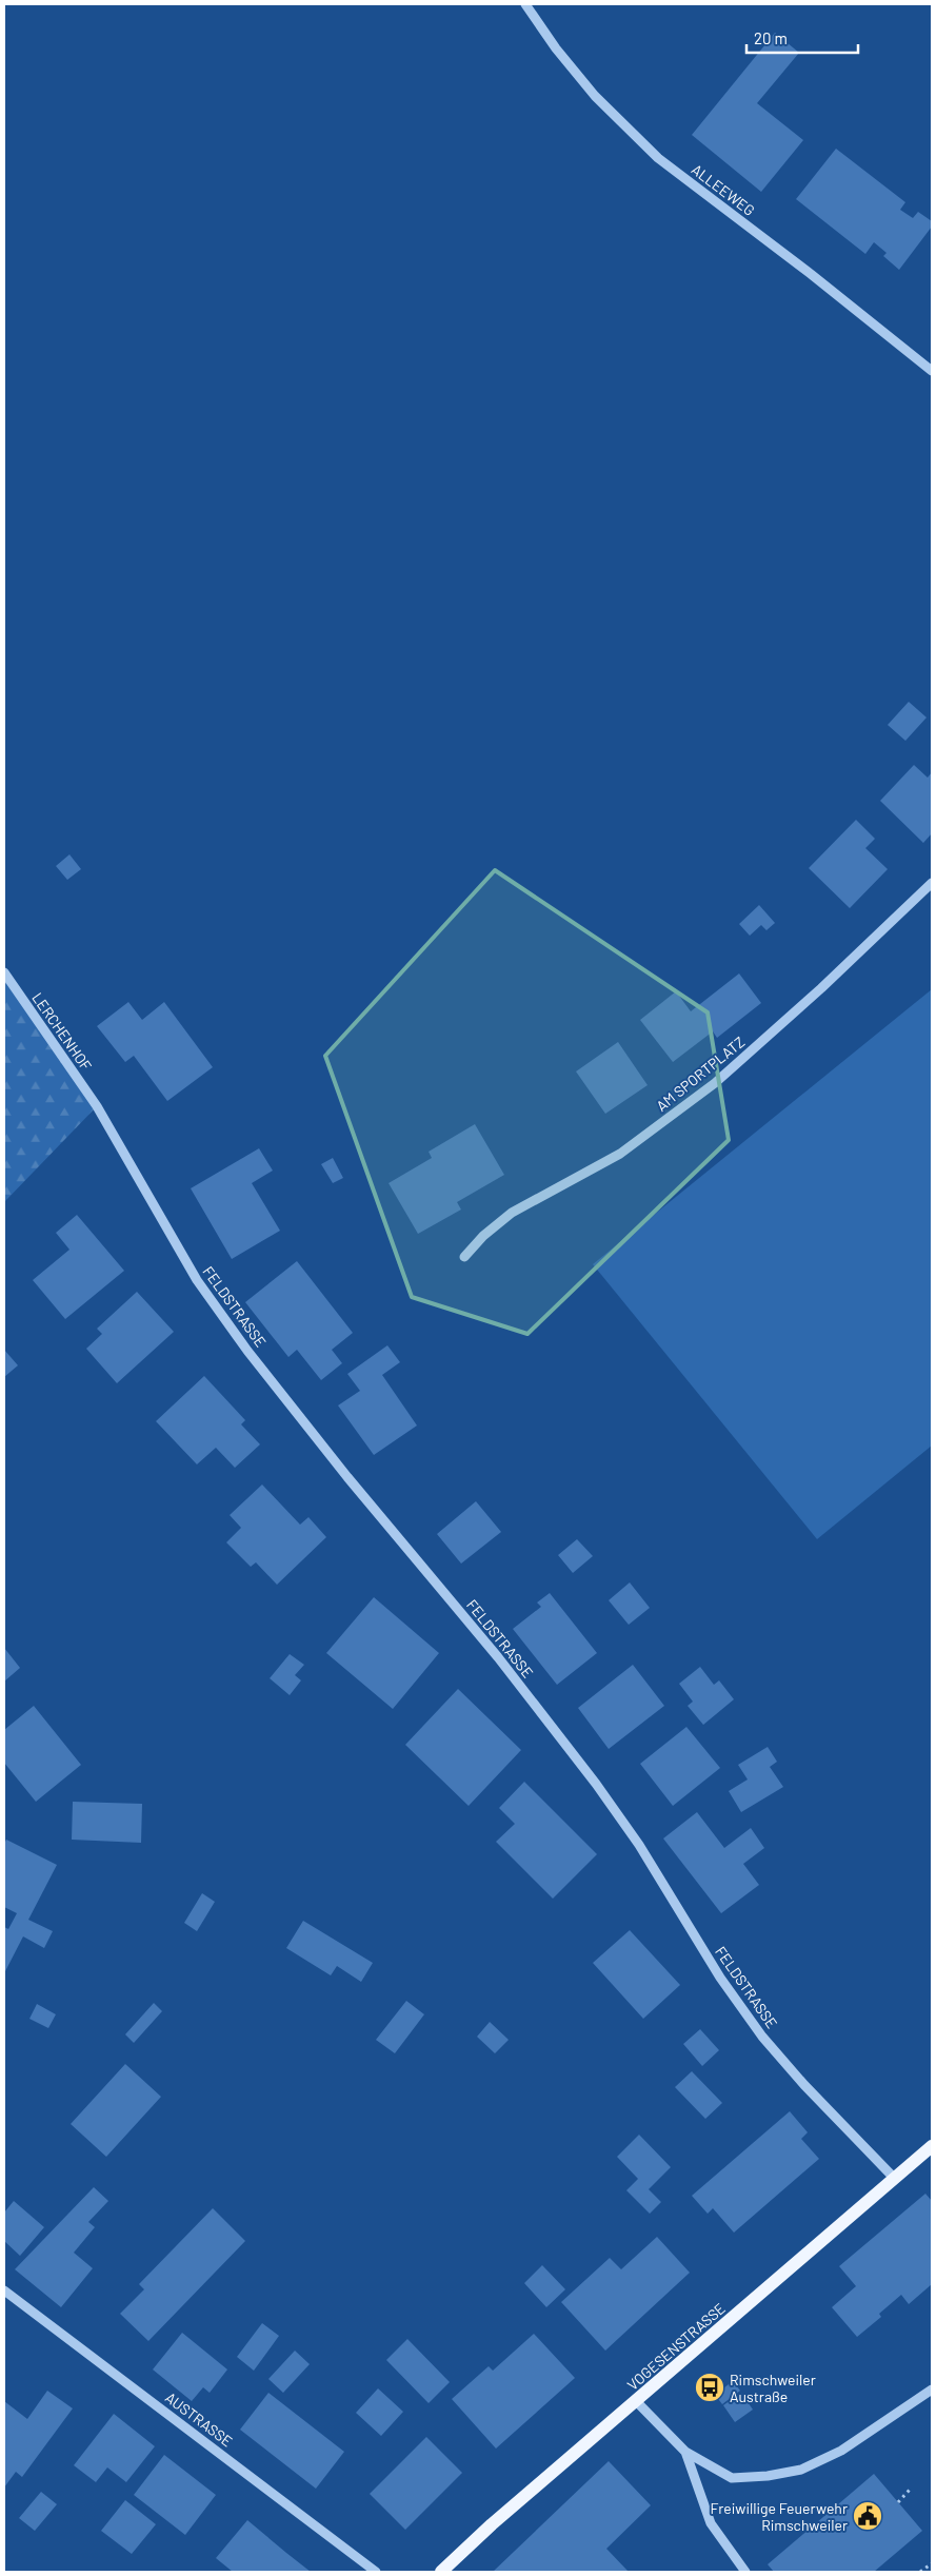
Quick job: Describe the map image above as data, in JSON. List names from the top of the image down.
{
  "streets": {
    "main road": ["VOGESENSTRASSE"],
    "street": [
      "ALLEEWEG",
      "LERCHENHOF",
      "AM SPORTPLATZ",
      "FELDSTRASSE",
      "AUSTRASSE"
    ]
  },
  "crossings": [
    ["LERCHENHOF", "FELDSTRASSE"],
    ["FELDSTRASSE", "VOGESENSTRASSE"]
  ],
  "places": {
    "bus stop": ["Rimschweiler Austraße"],
    "public building": ["Freiwillige Feuerwehr Rimschweiler"]
  },
  "scale_bar": "20 m"
}
